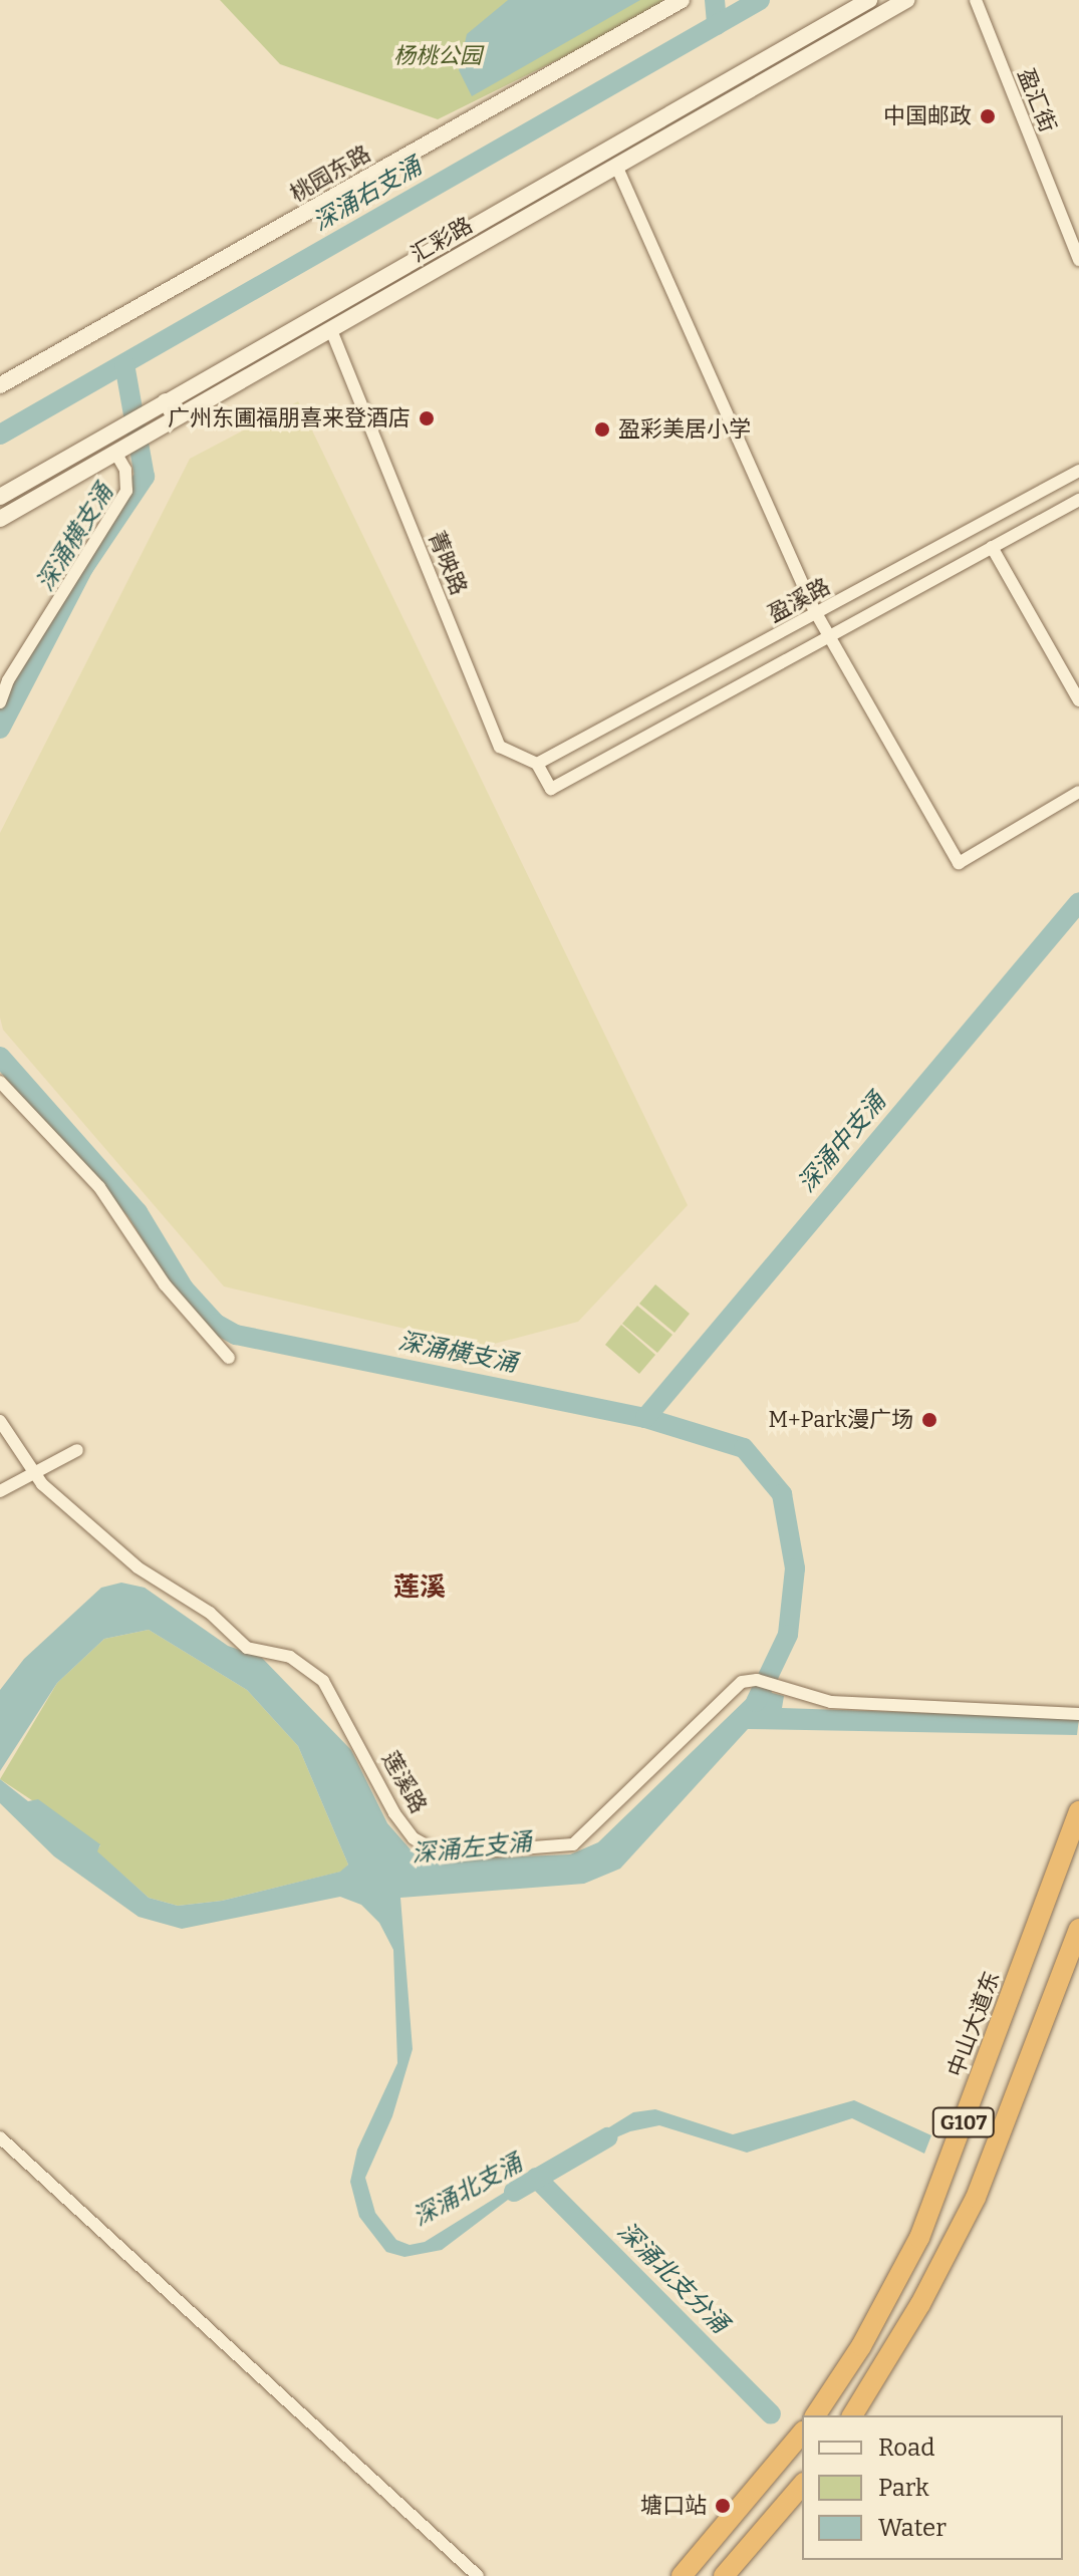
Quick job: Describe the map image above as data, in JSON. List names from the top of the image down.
{
  "streets": {
    "highway": ["中山大道东", "G107"],
    "street": [
      "盈汇街",
      "桃园东路",
      "汇彩路",
      "菁映路",
      "盈溪路",
      "莲溪路"
    ]
  },
  "crossings": [
    ["汇彩路", "菁映路"],
    ["菁映路", "盈溪路"]
  ],
  "districts": ["莲溪"],
  "water": [
    "深涌右支涌",
    "深涌横支涌",
    "深涌中支涌",
    "深涌左支涌",
    "深涌北支涌",
    "深涌北支分涌"
  ],
  "parks": ["杨桃公园"],
  "places": [
    "中国邮政",
    "广州东圃福朋喜来登酒店",
    "盈彩美居小学",
    "M+Park漫广场",
    "塘口站"
  ],
  "legend": ["Road", "Park", "Water"]
}
